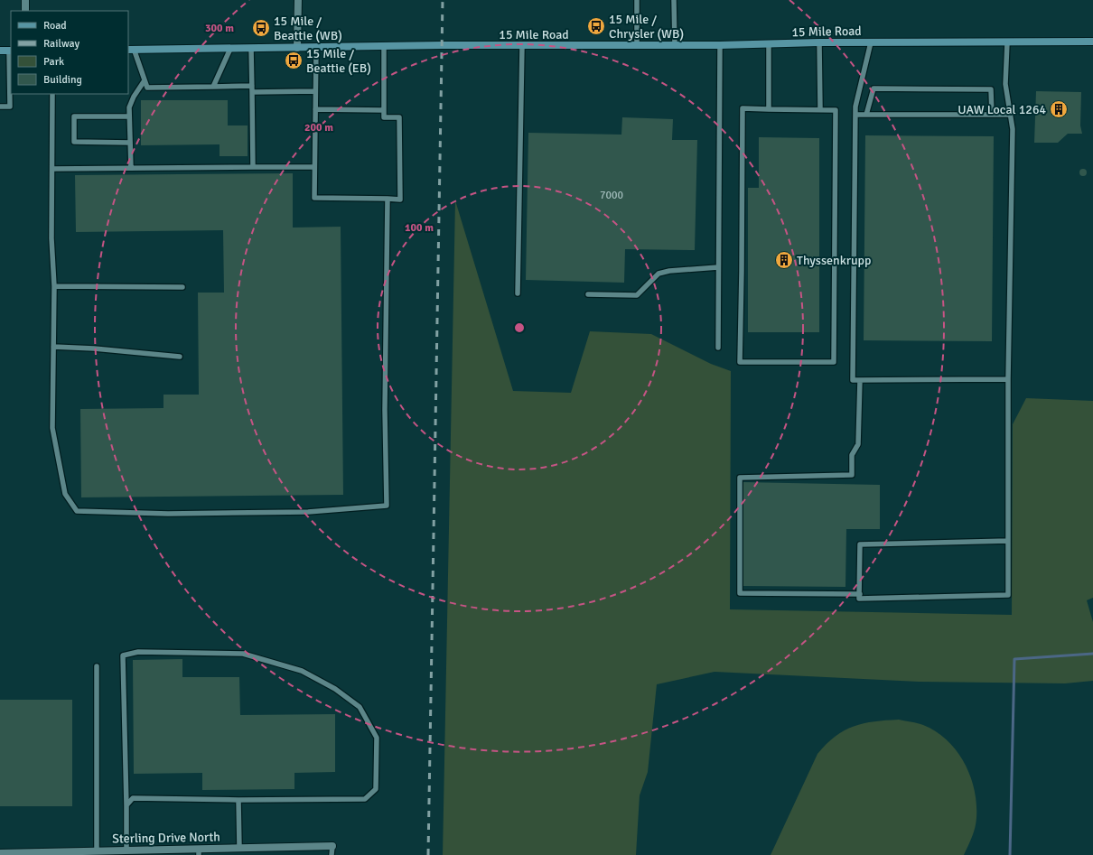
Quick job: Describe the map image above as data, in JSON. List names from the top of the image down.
{
  "streets": {
    "main road": ["15 Mile Road"],
    "street": ["Sterling Drive North"]
  },
  "places": {
    "bus stop": ["15 Mile / Chrysler (WB)", "15 Mile / Beattie (WB)", "15 Mile / Beattie (EB)"],
    "building": ["UAW Local 1264", "Thyssenkrupp"]
  },
  "house_numbers": ["7000"],
  "legend": [
    "Road",
    "Railway",
    "Park",
    "Building"
  ],
  "rings": ["300 m", "200 m", "100 m"]
}
